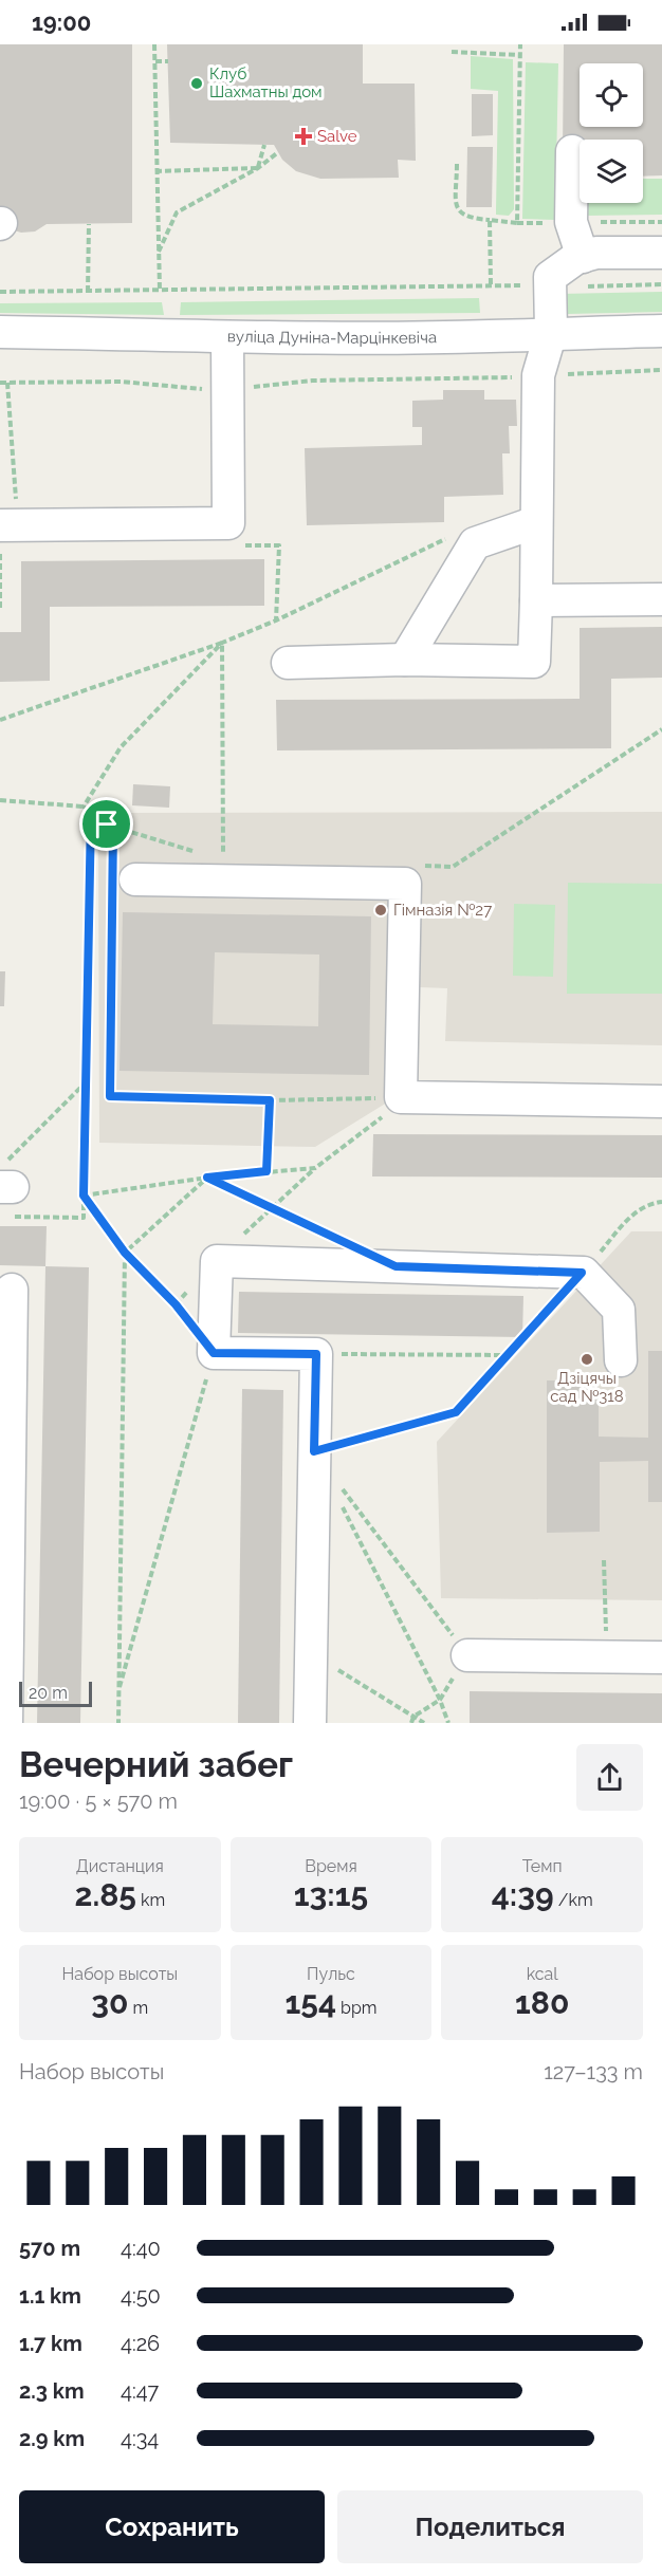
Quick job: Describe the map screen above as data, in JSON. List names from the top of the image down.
{
  "streets": {
    "street": ["вуліца Дуніна-Марцінкевіча"]
  },
  "places": {
    "other": ["Клуб Шахматны дом", "Гімназія №27", "Дзіцячы сад №318"],
    "health": ["Salve"]
  },
  "scale_bar": "20 m",
  "page": {
    "status": "19:00",
    "scale": "20 m",
    "heading": ["Вечерний забег", "19:00 · 5 × 570 m"],
    "stats": [
      ["Дистанция", "2.85 km"],
      ["Время", "13:15"],
      ["Темп", "4:39 /km"],
      ["Набор высоты", "30 m"],
      ["Пульс", "154 bpm"],
      ["kcal", "180"]
    ],
    "chart": ["Набор высоты", "127–133 m"],
    "list": [
      {
        "name": "570 m",
        "note": "4:40"
      },
      {
        "name": "1.1 km",
        "note": "4:50"
      },
      {
        "name": "1.7 km",
        "note": "4:26"
      },
      {
        "name": "2.3 km",
        "note": "4:47"
      },
      {
        "name": "2.9 km",
        "note": "4:34"
      }
    ],
    "buttons": ["Сохранить", "Поделиться"]
  }
}
